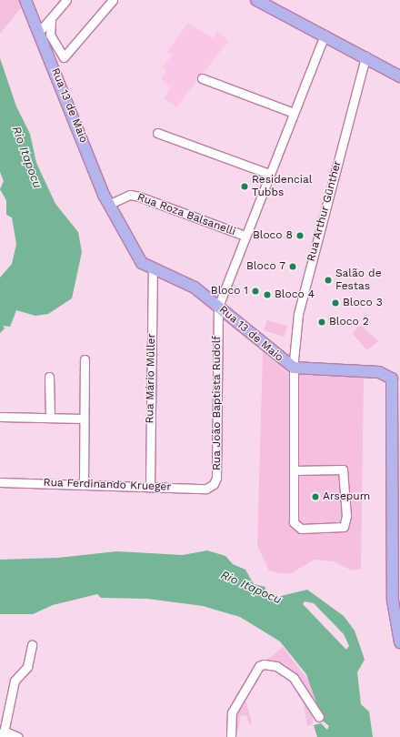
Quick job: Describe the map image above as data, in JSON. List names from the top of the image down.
{
  "streets": {
    "main road": ["Rua 13 de Maio"],
    "street": [
      "Rua Arthur Günther",
      "Rua Roza Balsanelli",
      "Rua Mário Müller",
      "Rua João Baptista Rudolf",
      "Rua Ferdinando Krueger"
    ]
  },
  "crossings": [
    ["Rua 13 de Maio", "Rua Arthur Günther"],
    ["Rua 13 de Maio", "Rua Roza Balsanelli"],
    ["Rua 13 de Maio", "Rua Mário Müller"],
    ["Rua 13 de Maio", "Rua João Baptista Rudolf"],
    ["Rua Roza Balsanelli", "Rua João Baptista Rudolf"],
    ["Rua Mário Müller", "Rua Ferdinando Krueger"],
    ["Rua João Baptista Rudolf", "Rua Ferdinando Krueger"]
  ],
  "water": ["Rio Itapocu"],
  "places": [
    "Residencial Tubbs",
    "Bloco 8",
    "Bloco 7",
    "Salão de Festas",
    "Bloco 1",
    "Bloco 4",
    "Bloco 3",
    "Bloco 2",
    "Arsepum"
  ]
}
